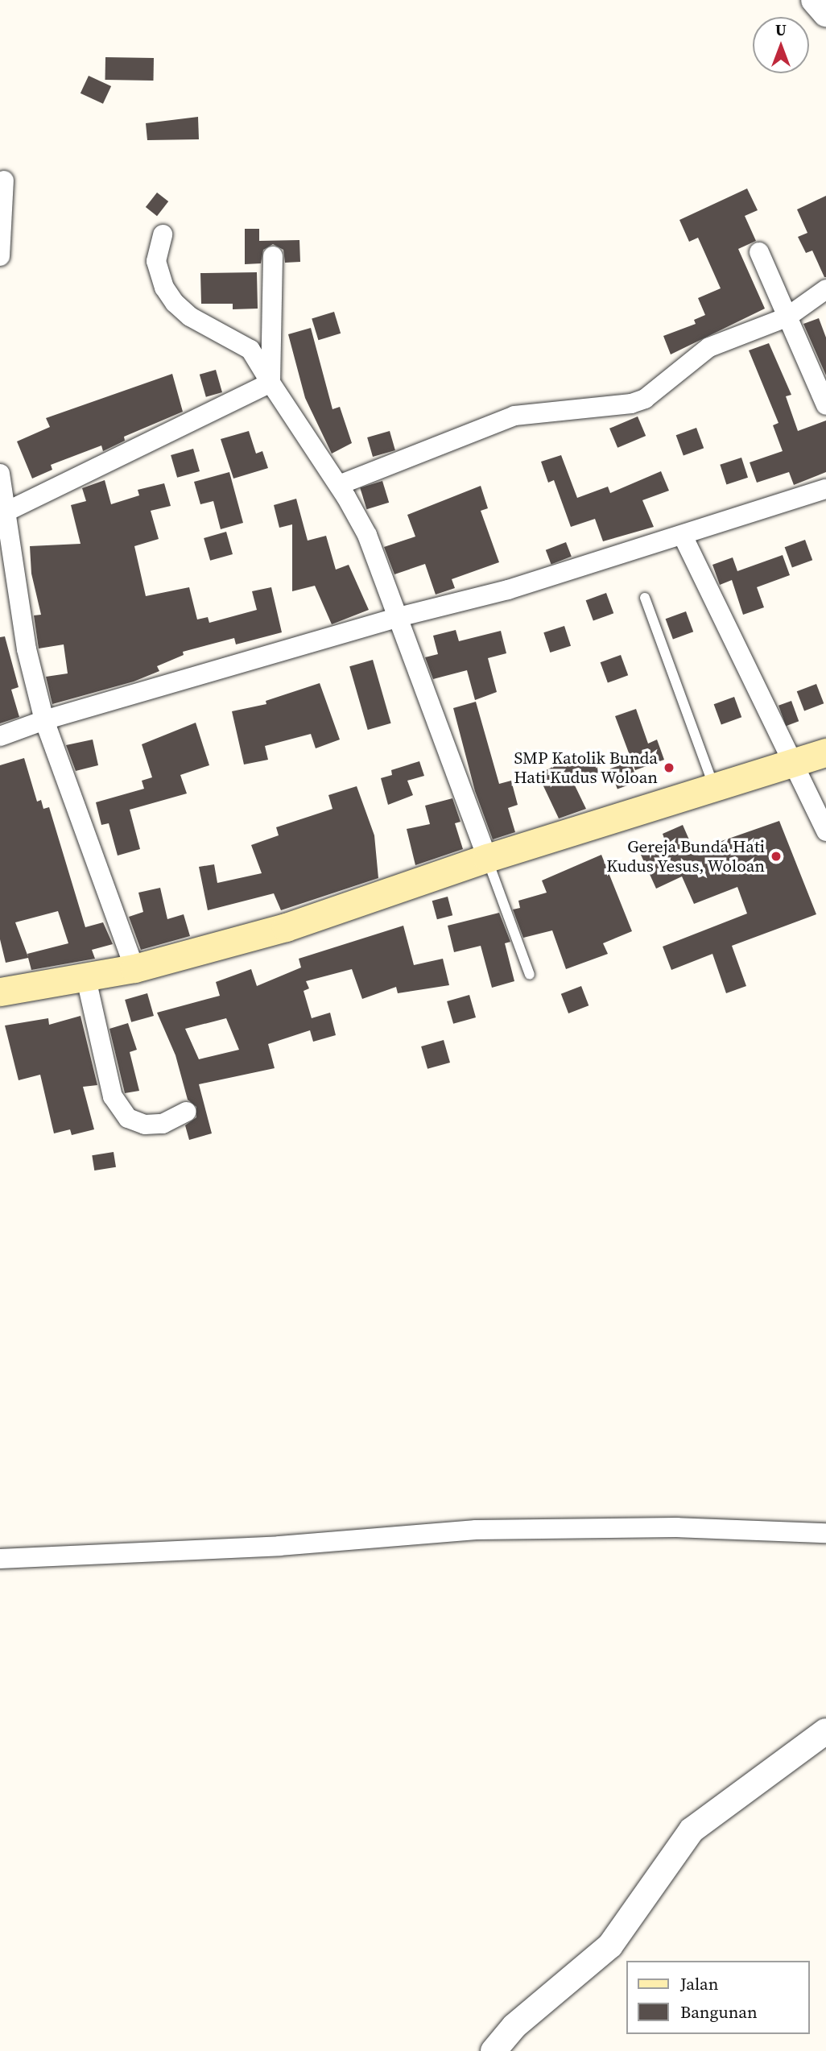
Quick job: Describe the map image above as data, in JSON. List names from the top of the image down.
{
  "places": ["SMP Katolik Bunda Hati Kudus Woloan", "Gereja Bunda Hati Kudus Yesus, Woloan"],
  "legend": ["Jalan", "Bangunan"],
  "north": "top"
}
